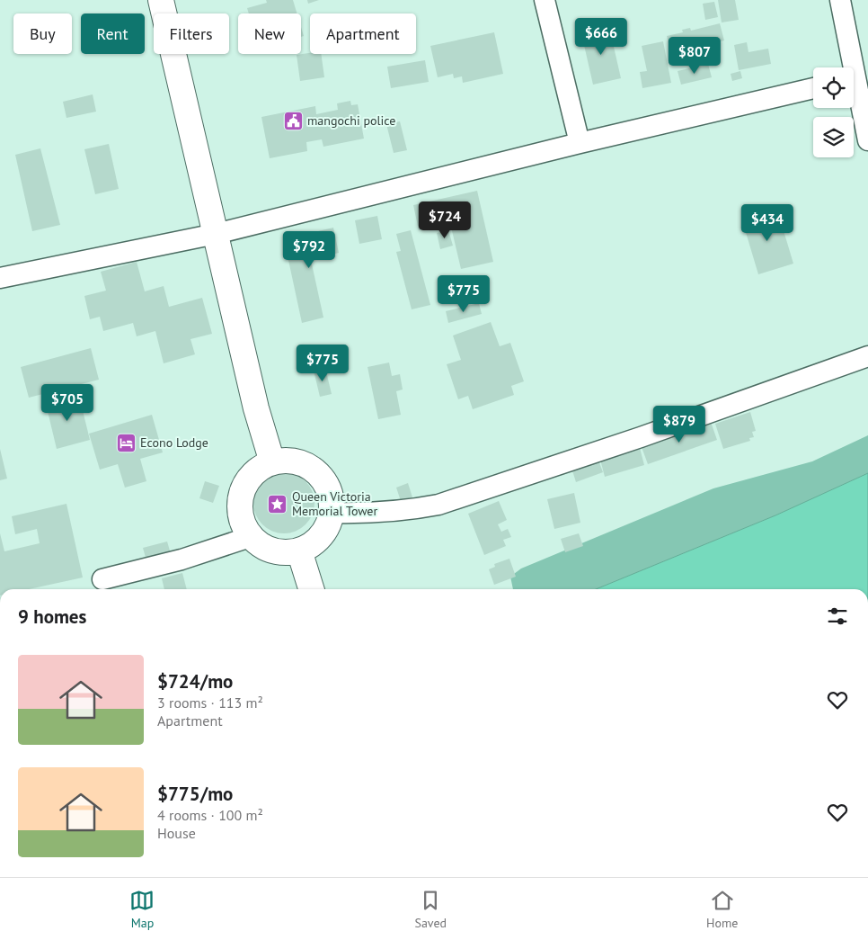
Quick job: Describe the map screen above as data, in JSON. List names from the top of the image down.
{
  "places": {
    "public building": ["mangochi police"],
    "hotel": ["Econo Lodge"],
    "place": ["Queen Victoria Memorial Tower"]
  },
  "page": {
    "chip": [
      "Buy",
      "Rent",
      "Filters",
      "New",
      "Apartment"
    ],
    "price": [
      "$666",
      "$807",
      "$724",
      "$434",
      "$792",
      "$775",
      "$775",
      "$705",
      "$879"
    ],
    "heading": "9 homes",
    "list": [
      {
        "name": "$724/mo",
        "note": "3 rooms · 113 m² · Apartment"
      },
      {
        "name": "$775/mo",
        "note": "4 rooms · 100 m² · House"
      }
    ],
    "tabs": ["Map", "Saved", "Home"]
  }
}
